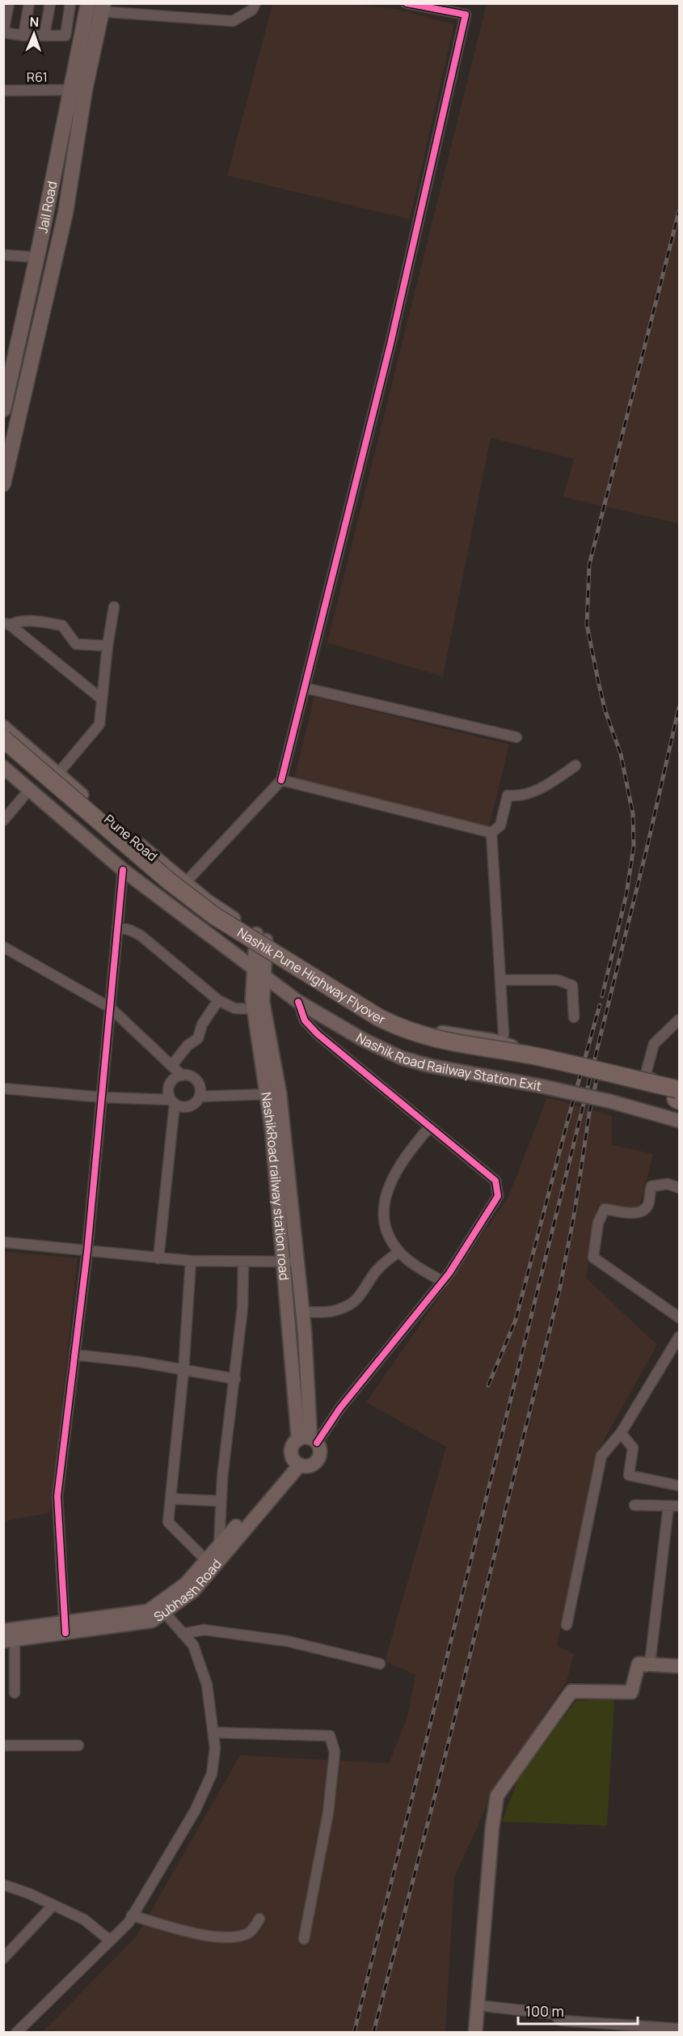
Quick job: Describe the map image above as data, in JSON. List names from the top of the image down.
{
  "streets": {
    "highway": ["Nashik Pune Highway Flyover"],
    "main road": [
      "Jail Road",
      "Pune Road",
      "Nashik Road Railway Station Exit",
      "NashikRoad railway station road",
      "Subhash Road"
    ],
    "street": ["R61"]
  },
  "crossings": [
    ["R61", "Jail Road"],
    ["Pune Road", "Nashik Pune Highway Flyover"],
    ["Nashik Road Railway Station Exit", "NashikRoad railway station road"],
    ["NashikRoad railway station road", "Subhash Road"]
  ],
  "scale_bar": "100 m",
  "north": "top"
}
